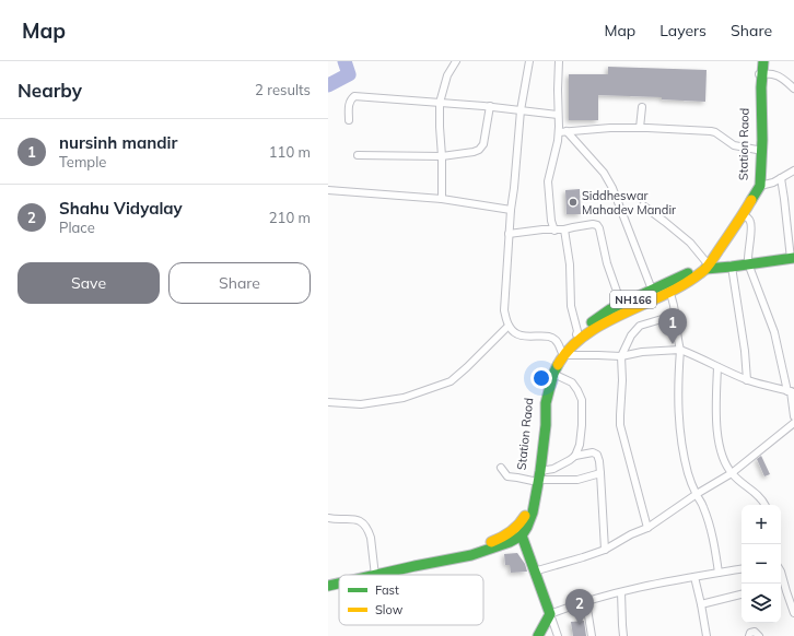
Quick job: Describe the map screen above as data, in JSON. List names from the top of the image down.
{
  "streets": {
    "main road": ["Station Raod", "NH166"]
  },
  "crossings": [
    ["Station Raod", "NH166"]
  ],
  "places": ["Siddheswar Mahadev Mandir"],
  "legend": ["Fast", "Slow"],
  "page": {
    "header": "Map",
    "nav": ["Map", "Layers", "Share"],
    "heading": ["Nearby", "2 results"],
    "list": [
      {
        "mark": "1",
        "name": "nursinh mandir",
        "note": "Temple",
        "value": "110 m"
      },
      {
        "mark": "2",
        "name": "Shahu Vidyalay",
        "note": "Place",
        "value": "210 m"
      }
    ],
    "buttons": ["Save", "Share"],
    "pins": ["1", "2"],
    "map_buttons": ["+", "−"]
  }
}
